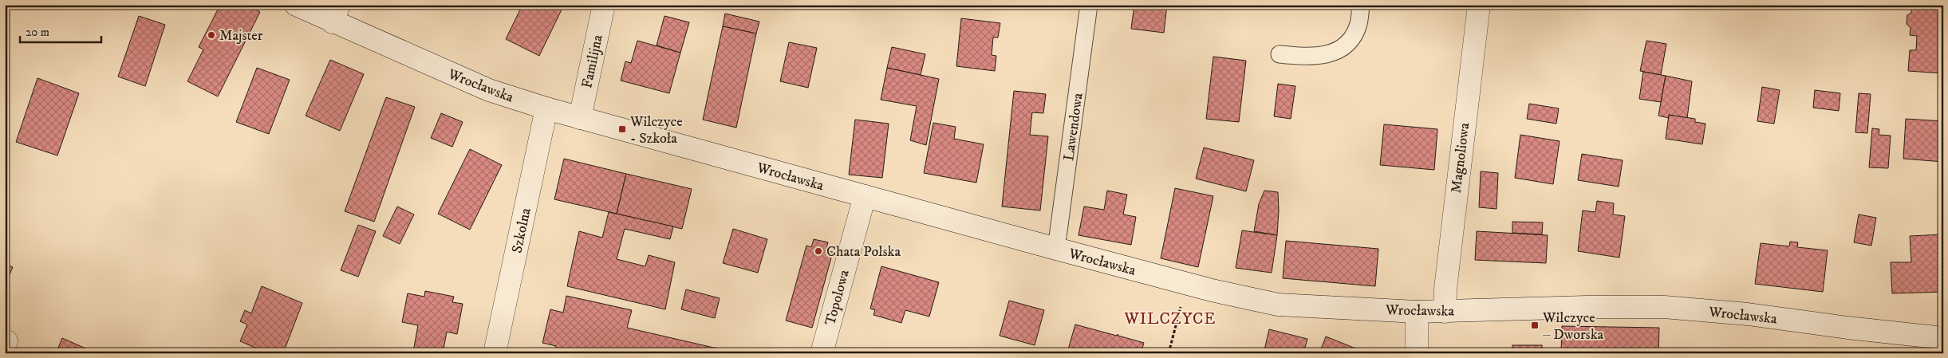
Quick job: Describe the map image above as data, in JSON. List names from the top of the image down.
{
  "streets": {
    "street": [
      "Familijna",
      "Wrocławska",
      "Magnoliowa",
      "Szkolna",
      "Topolowa"
    ],
    "lane": ["Lawendowa"]
  },
  "crossings": [
    ["Familijna", "Wrocławska"],
    ["Wrocławska", "Lawendowa"],
    ["Wrocławska", "Magnoliowa"],
    ["Wrocławska", "Szkolna"],
    ["Wrocławska", "Topolowa"]
  ],
  "districts": ["WILCZYCE"],
  "places": {
    "other": ["Majster", "Chata Polska"],
    "transit": ["Wilczyce - Szkoła", "Wilczyce – Dworska"]
  },
  "scale_bar": "20 m"
}
